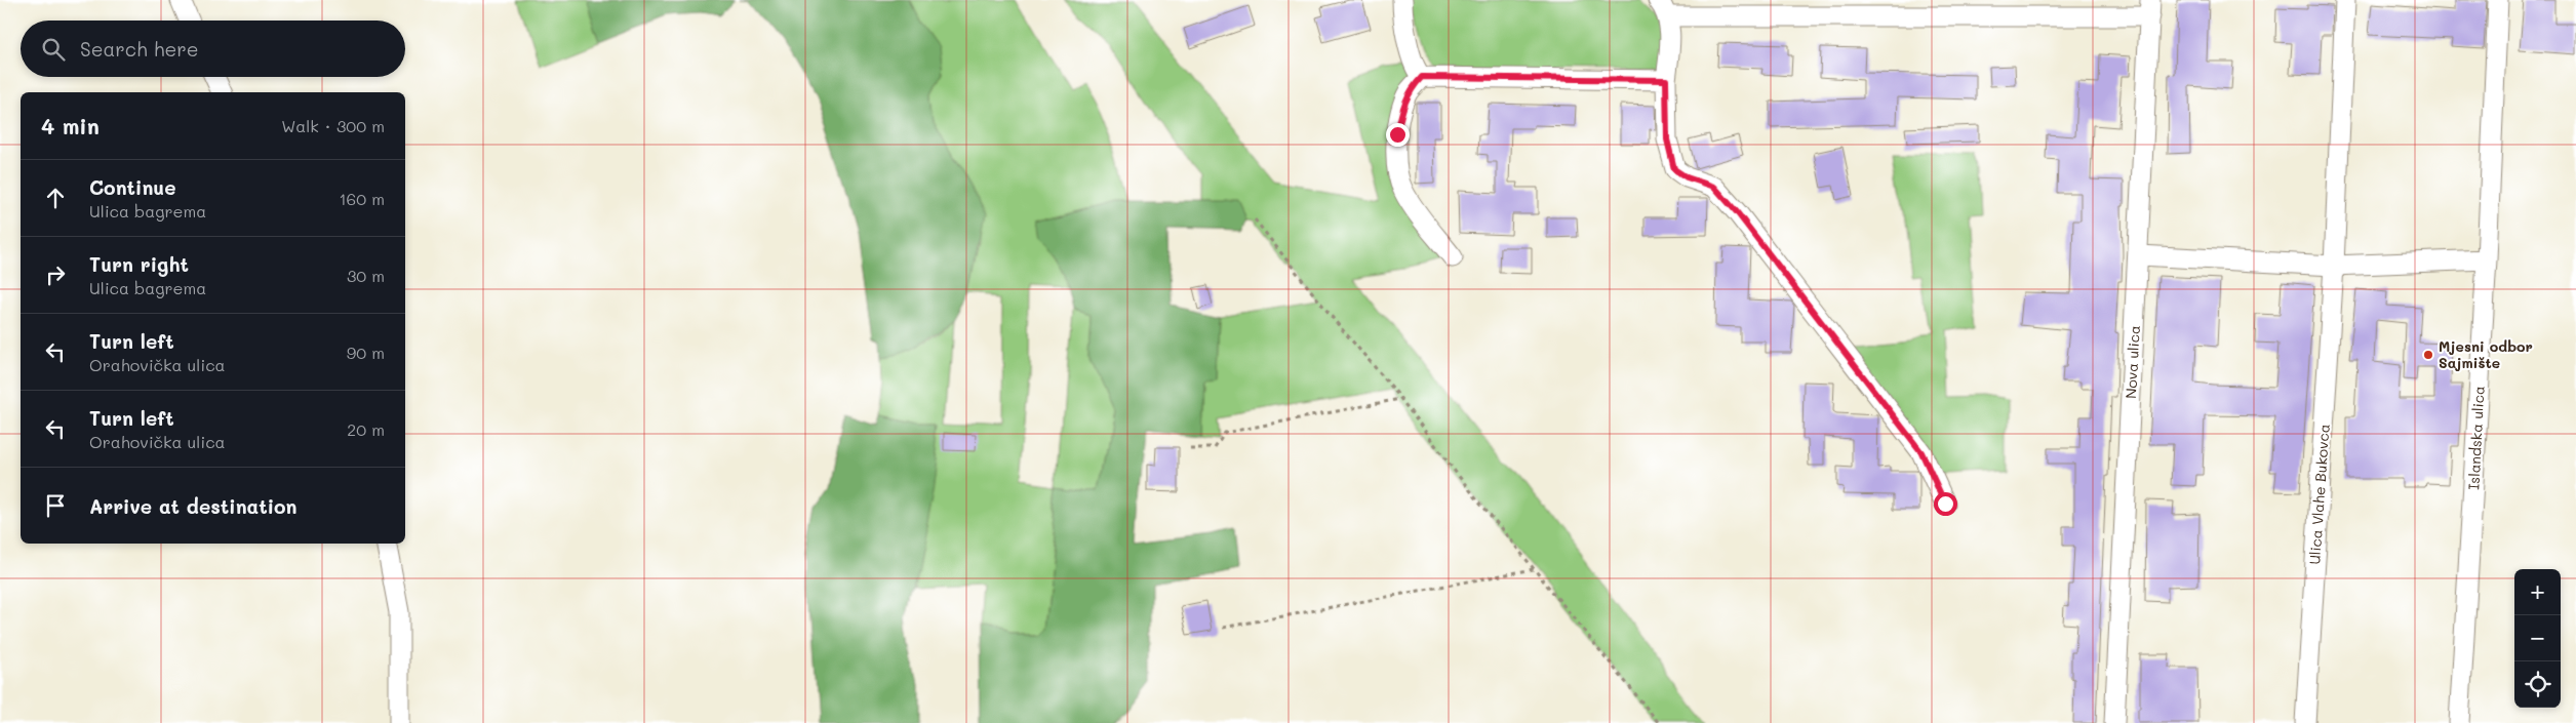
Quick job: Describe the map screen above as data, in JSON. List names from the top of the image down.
{
  "streets": {
    "street": ["Nova ulica", "Islandska ulica", "Ulica Vlahe Bukovca"]
  },
  "places": ["Mjesni odbor Sajmište"],
  "page": {
    "search": "Search here",
    "heading": ["4 min", "Walk · 300 m"],
    "list": [
      ["Continue", "Ulica bagrema", "160 m"],
      ["Turn right", "Ulica bagrema", "30 m"],
      ["Turn left", "Orahovička ulica", "90 m"],
      ["Turn left", "Orahovička ulica", "20 m"],
      "Arrive at destination"
    ],
    "map_buttons": ["+", "−"]
  }
}
